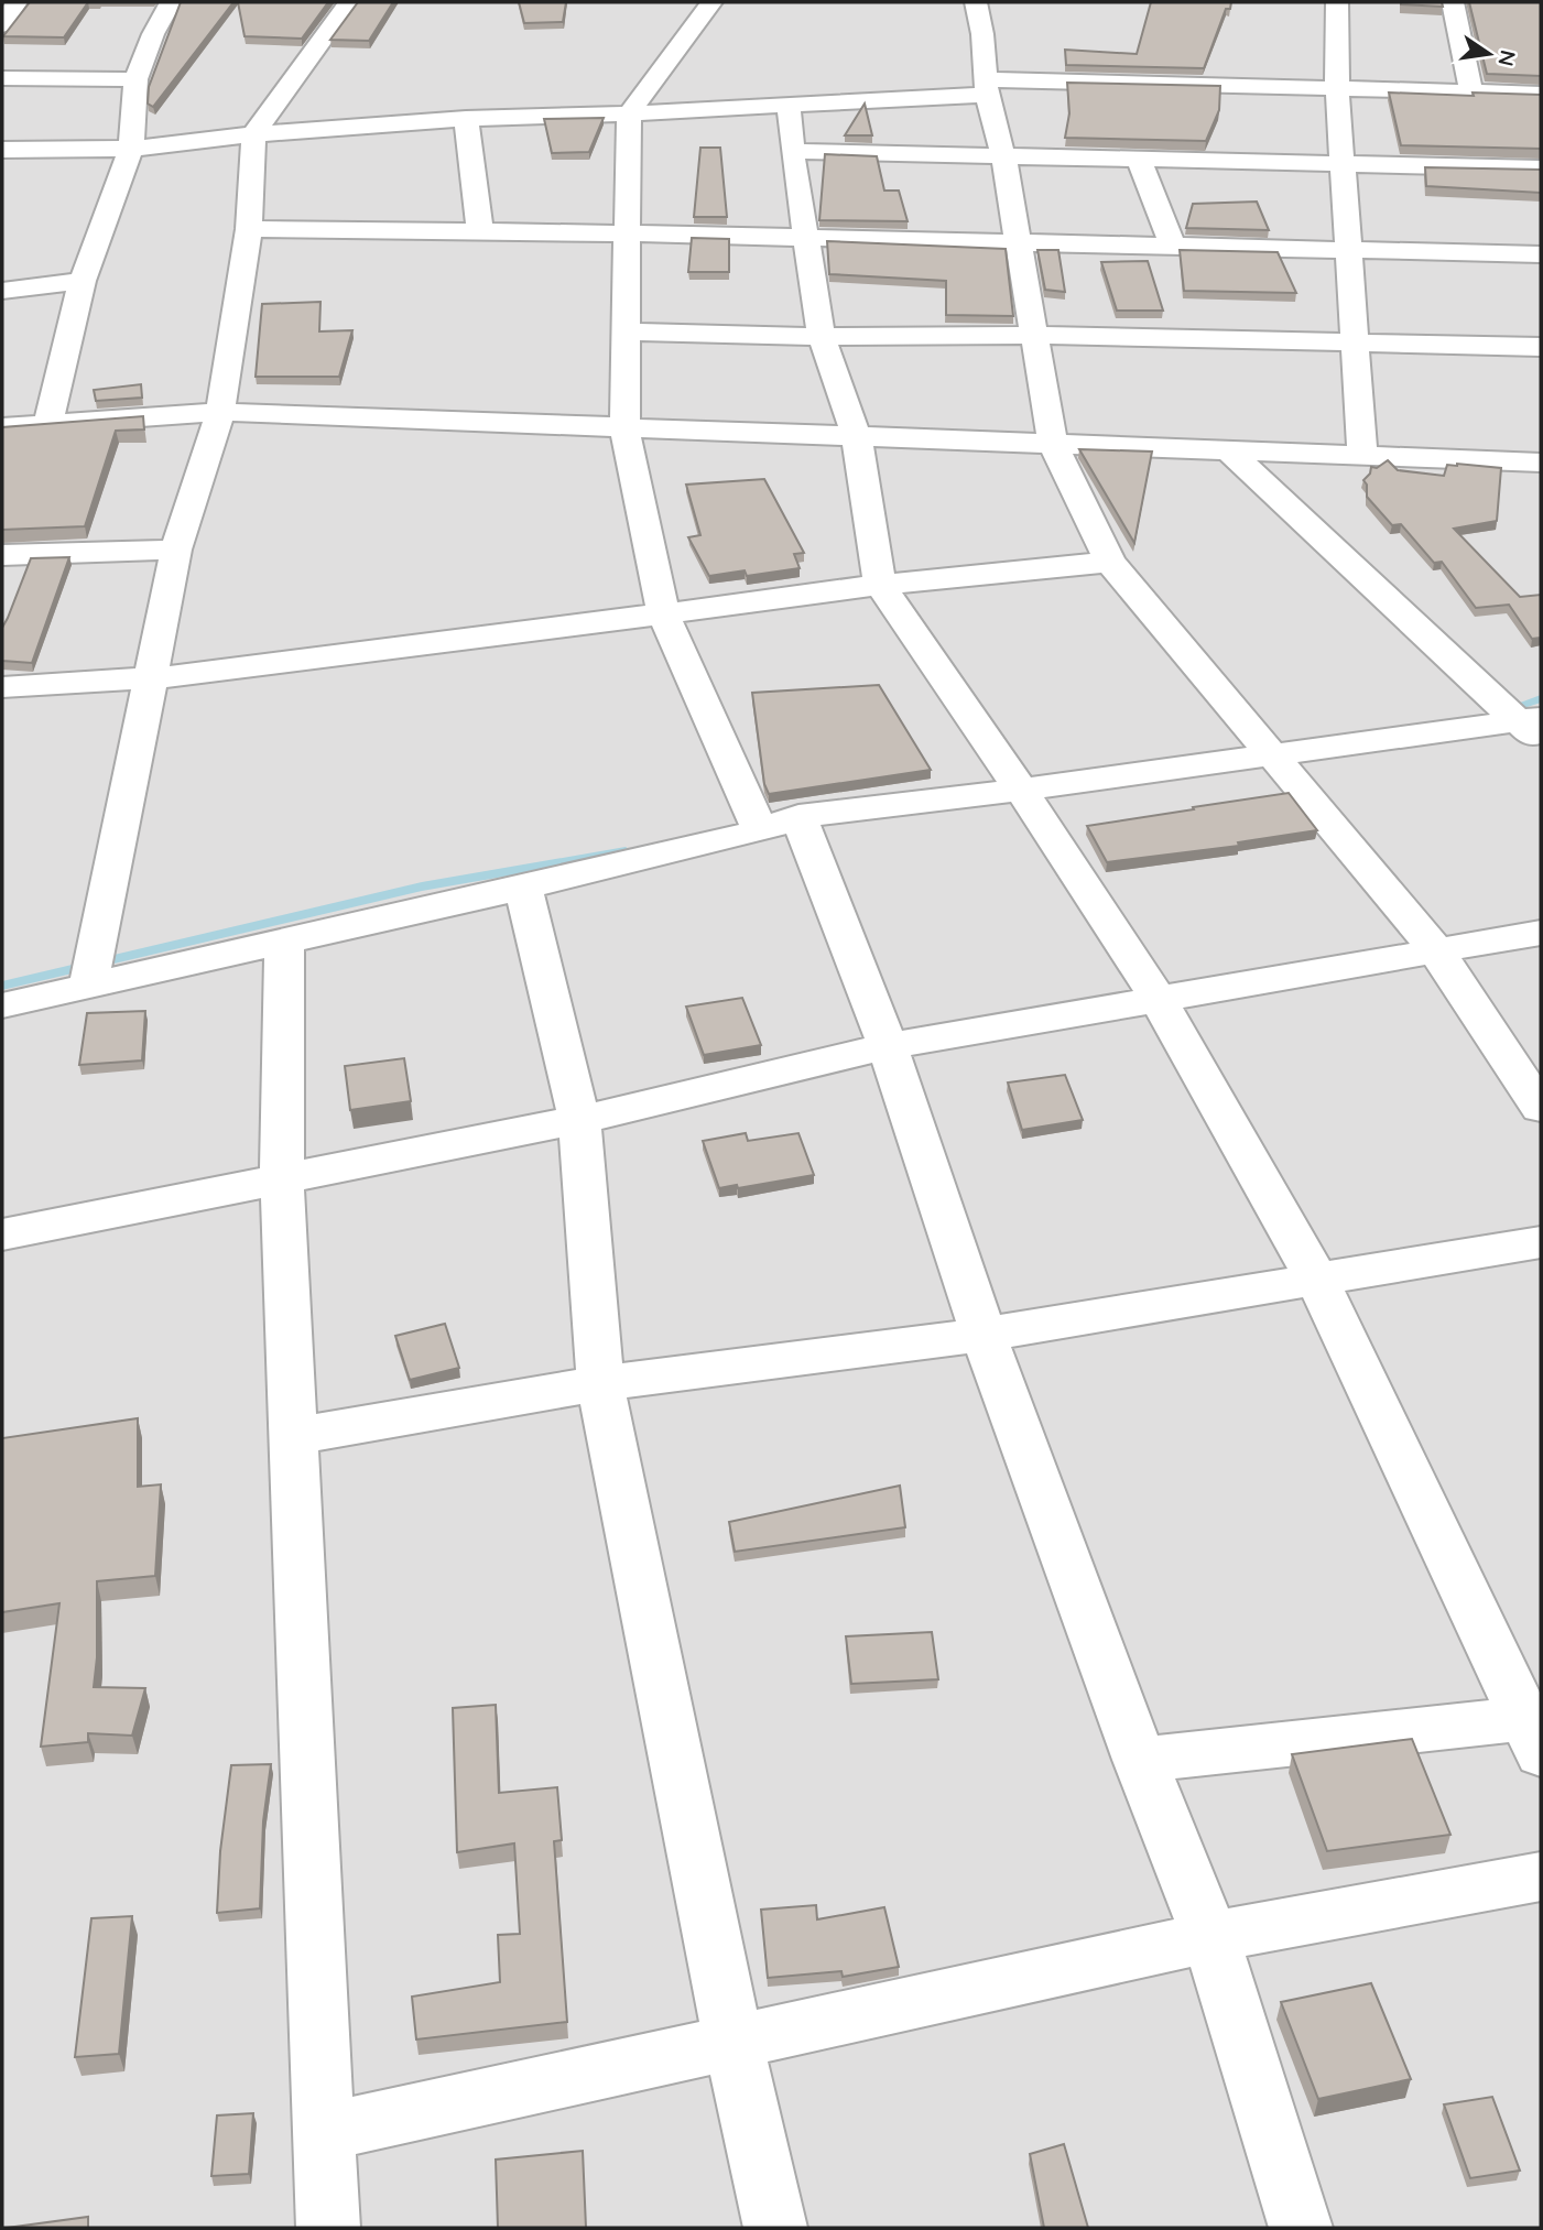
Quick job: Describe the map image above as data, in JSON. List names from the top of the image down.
{
  "north": "right"
}
